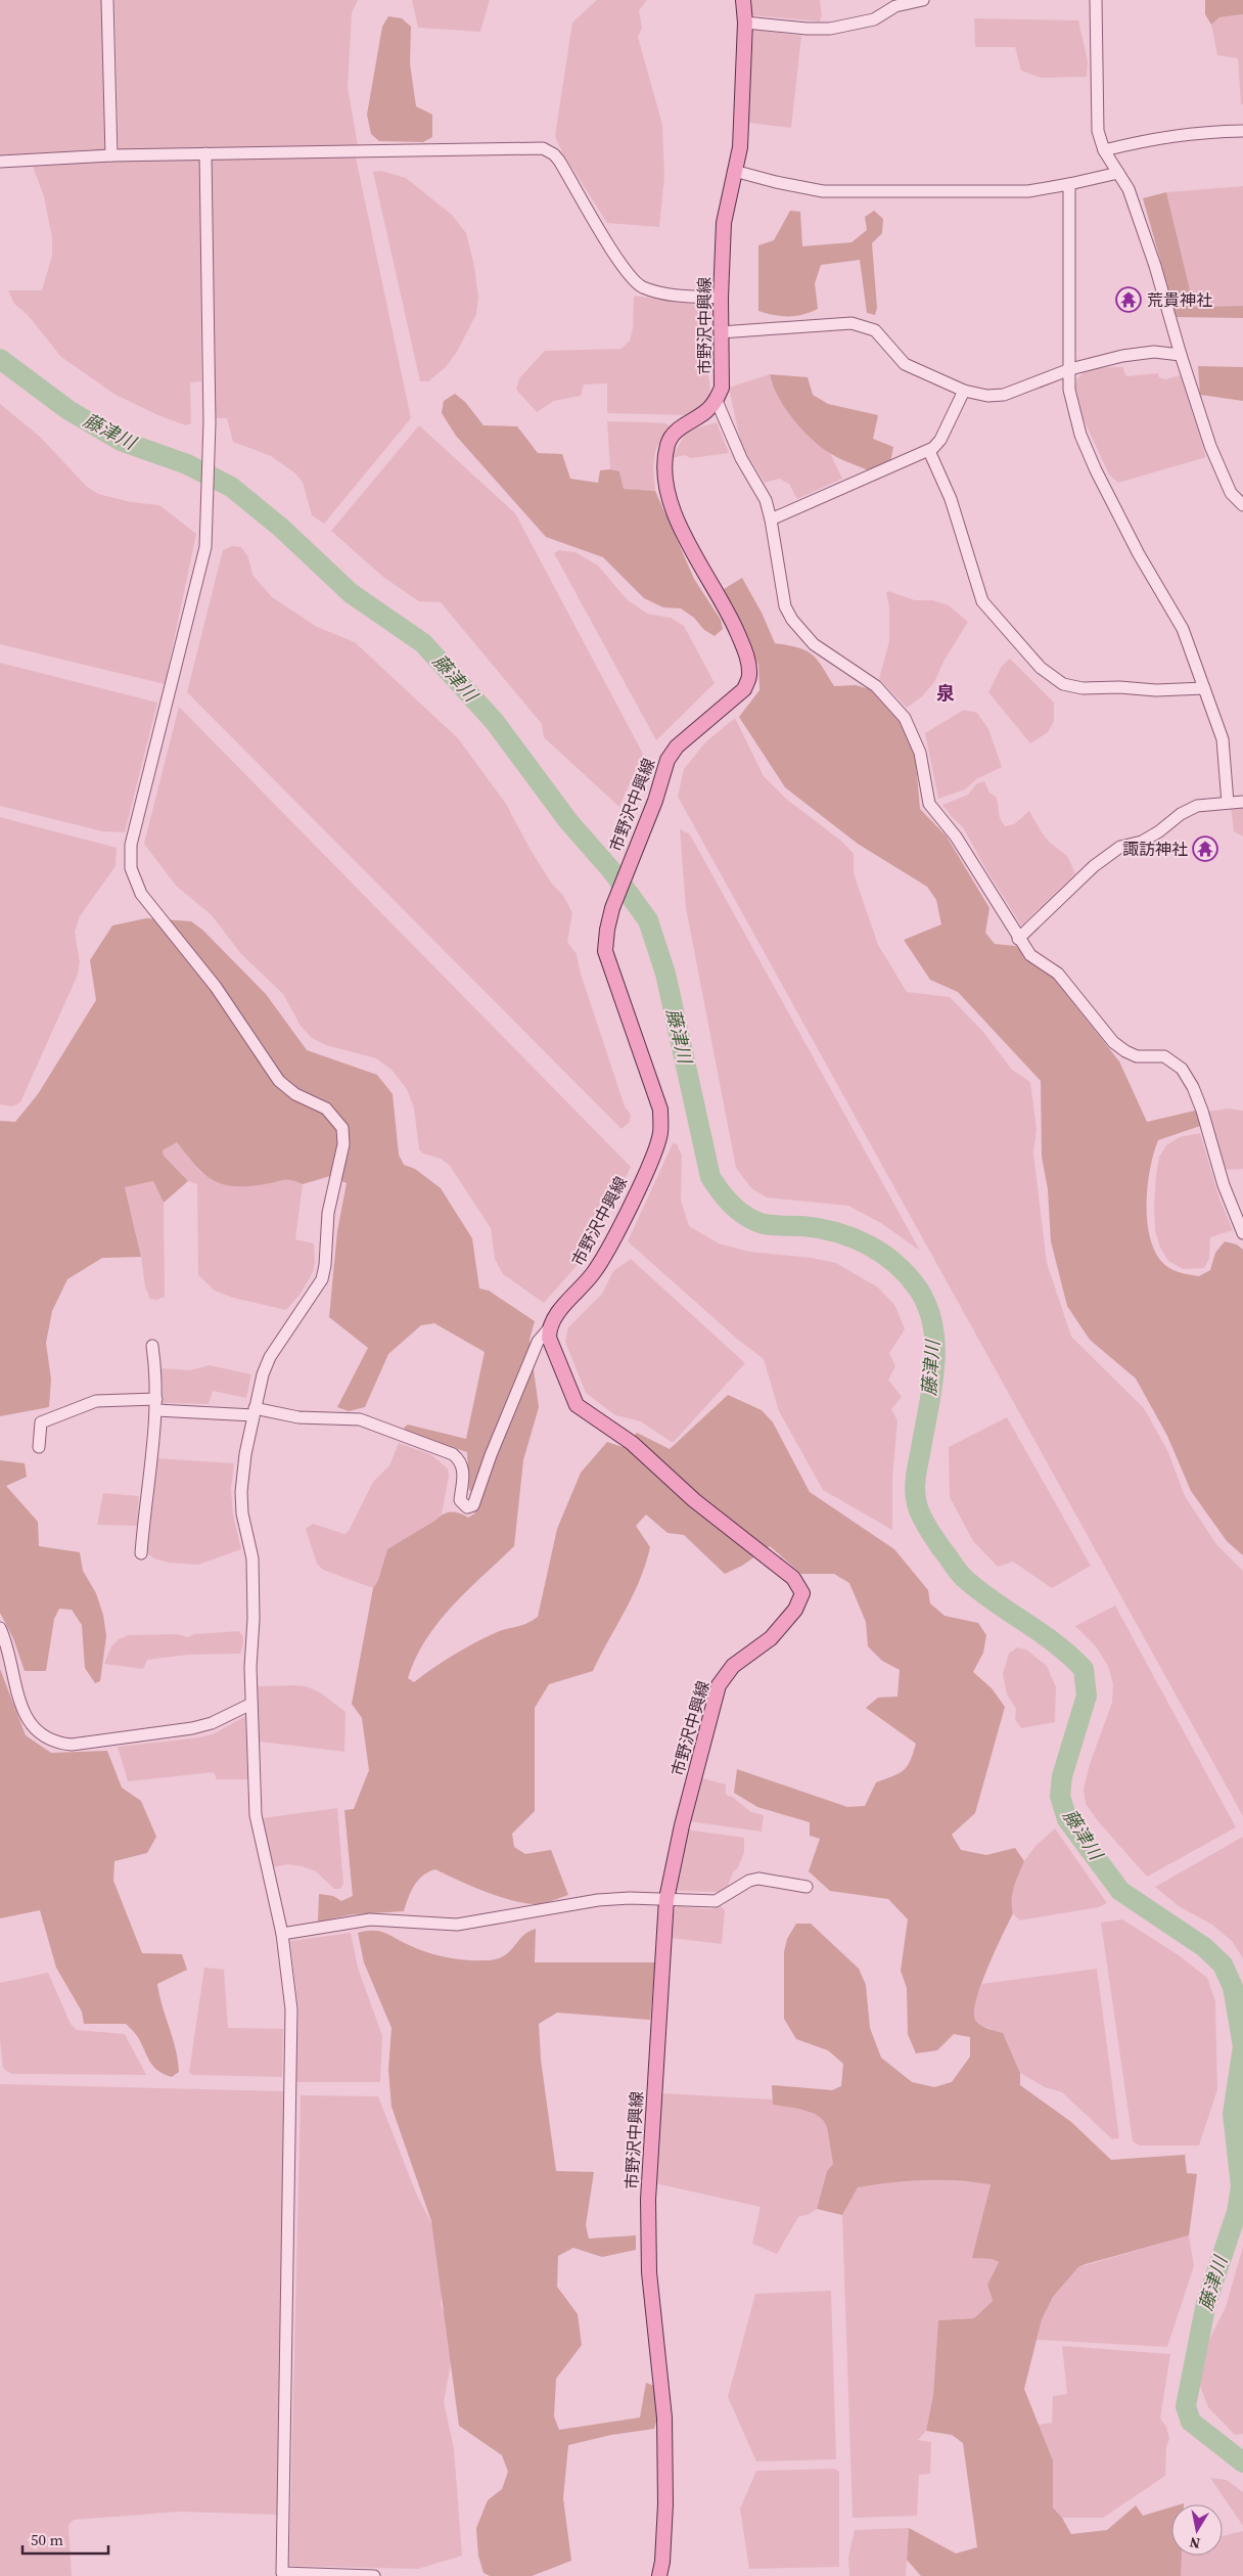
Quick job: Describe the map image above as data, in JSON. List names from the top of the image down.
{
  "streets": {
    "main road": ["市野沢中興線"]
  },
  "districts": ["泉"],
  "water": ["藤津川"],
  "places": {
    "temple": ["荒貴神社", "諏訪神社"]
  },
  "scale_bar": "50 m",
  "north": "bottom"
}
